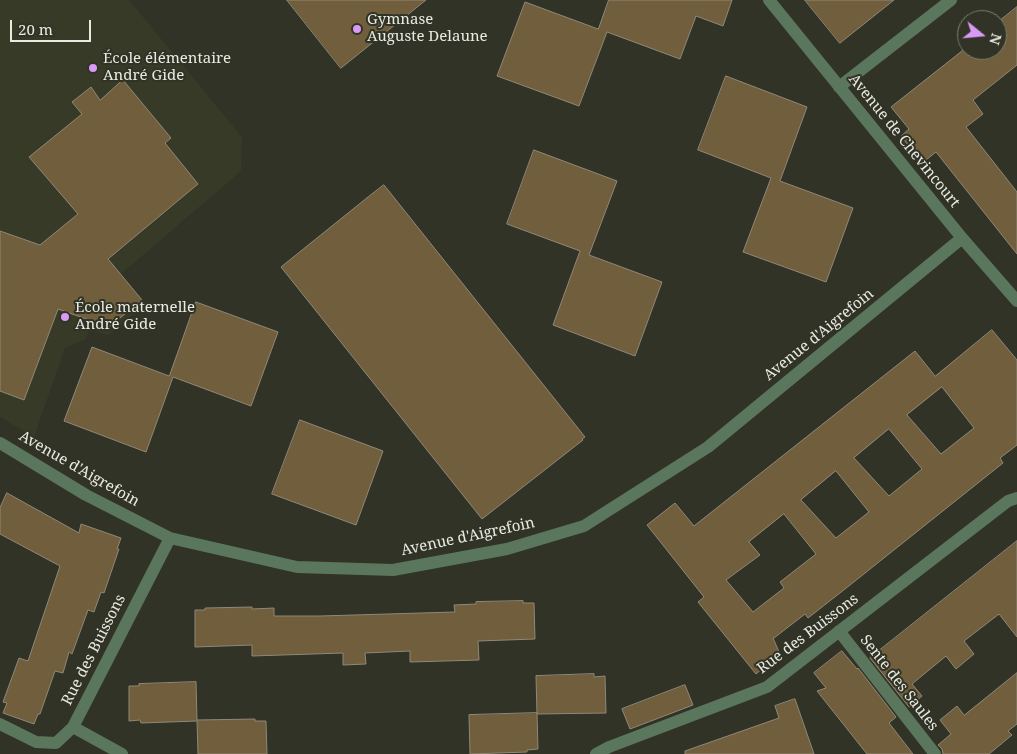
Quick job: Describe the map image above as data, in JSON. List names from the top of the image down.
{
  "streets": {
    "street": [
      "Avenue de Chevincourt",
      "Avenue d'Aigrefoin",
      "Rue des Buissons",
      "Sente des Saules"
    ]
  },
  "crossings": [
    ["Avenue de Chevincourt", "Avenue d'Aigrefoin"],
    ["Avenue d'Aigrefoin", "Rue des Buissons"],
    ["Rue des Buissons", "Sente des Saules"]
  ],
  "places": ["Gymnase Auguste Delaune", "École élémentaire André Gide", "École maternelle André Gide"],
  "scale_bar": "20 m",
  "north": "right"
}
